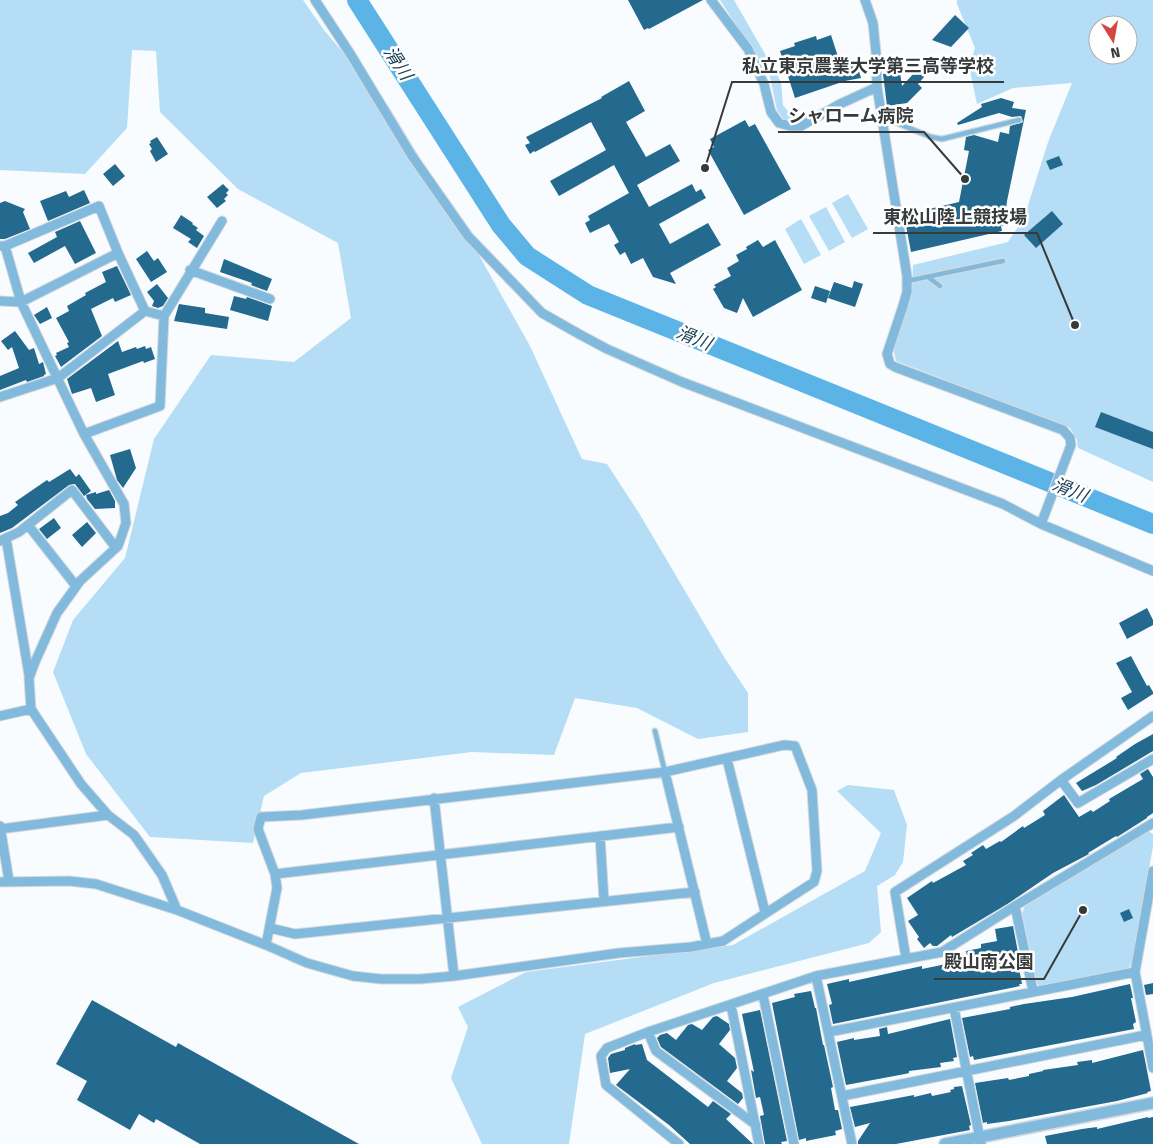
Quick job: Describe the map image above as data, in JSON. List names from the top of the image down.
{
  "water": ["滑川"],
  "places": [
    "私立東京農業大学第三高等学校",
    "シャローム病院",
    "東松山陸上競技場",
    "殿山南公園"
  ],
  "north": "bottom"
}
